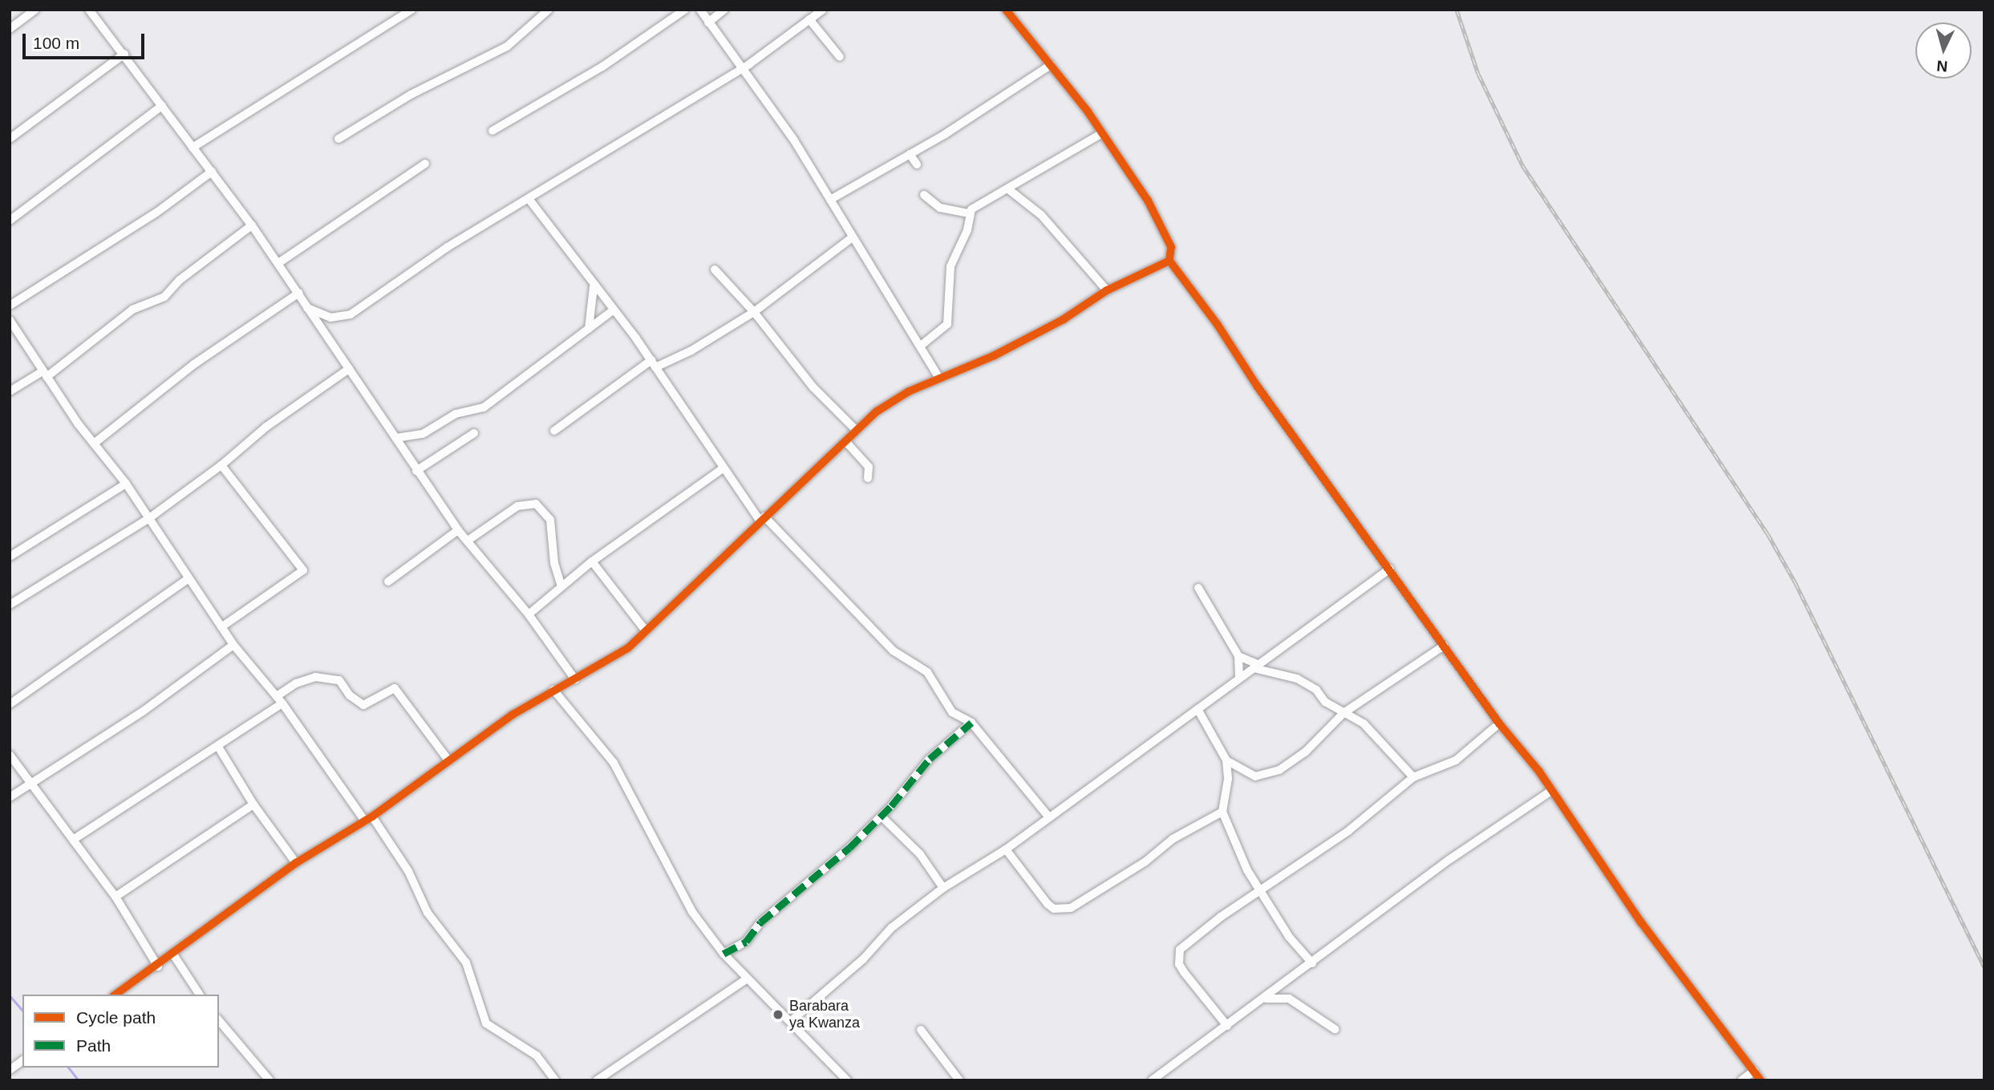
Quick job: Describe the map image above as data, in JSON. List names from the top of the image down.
{
  "places": ["Barabara ya Kwanza"],
  "legend": ["Cycle path", "Path"],
  "scale_bar": "100 m",
  "north": "bottom"
}
